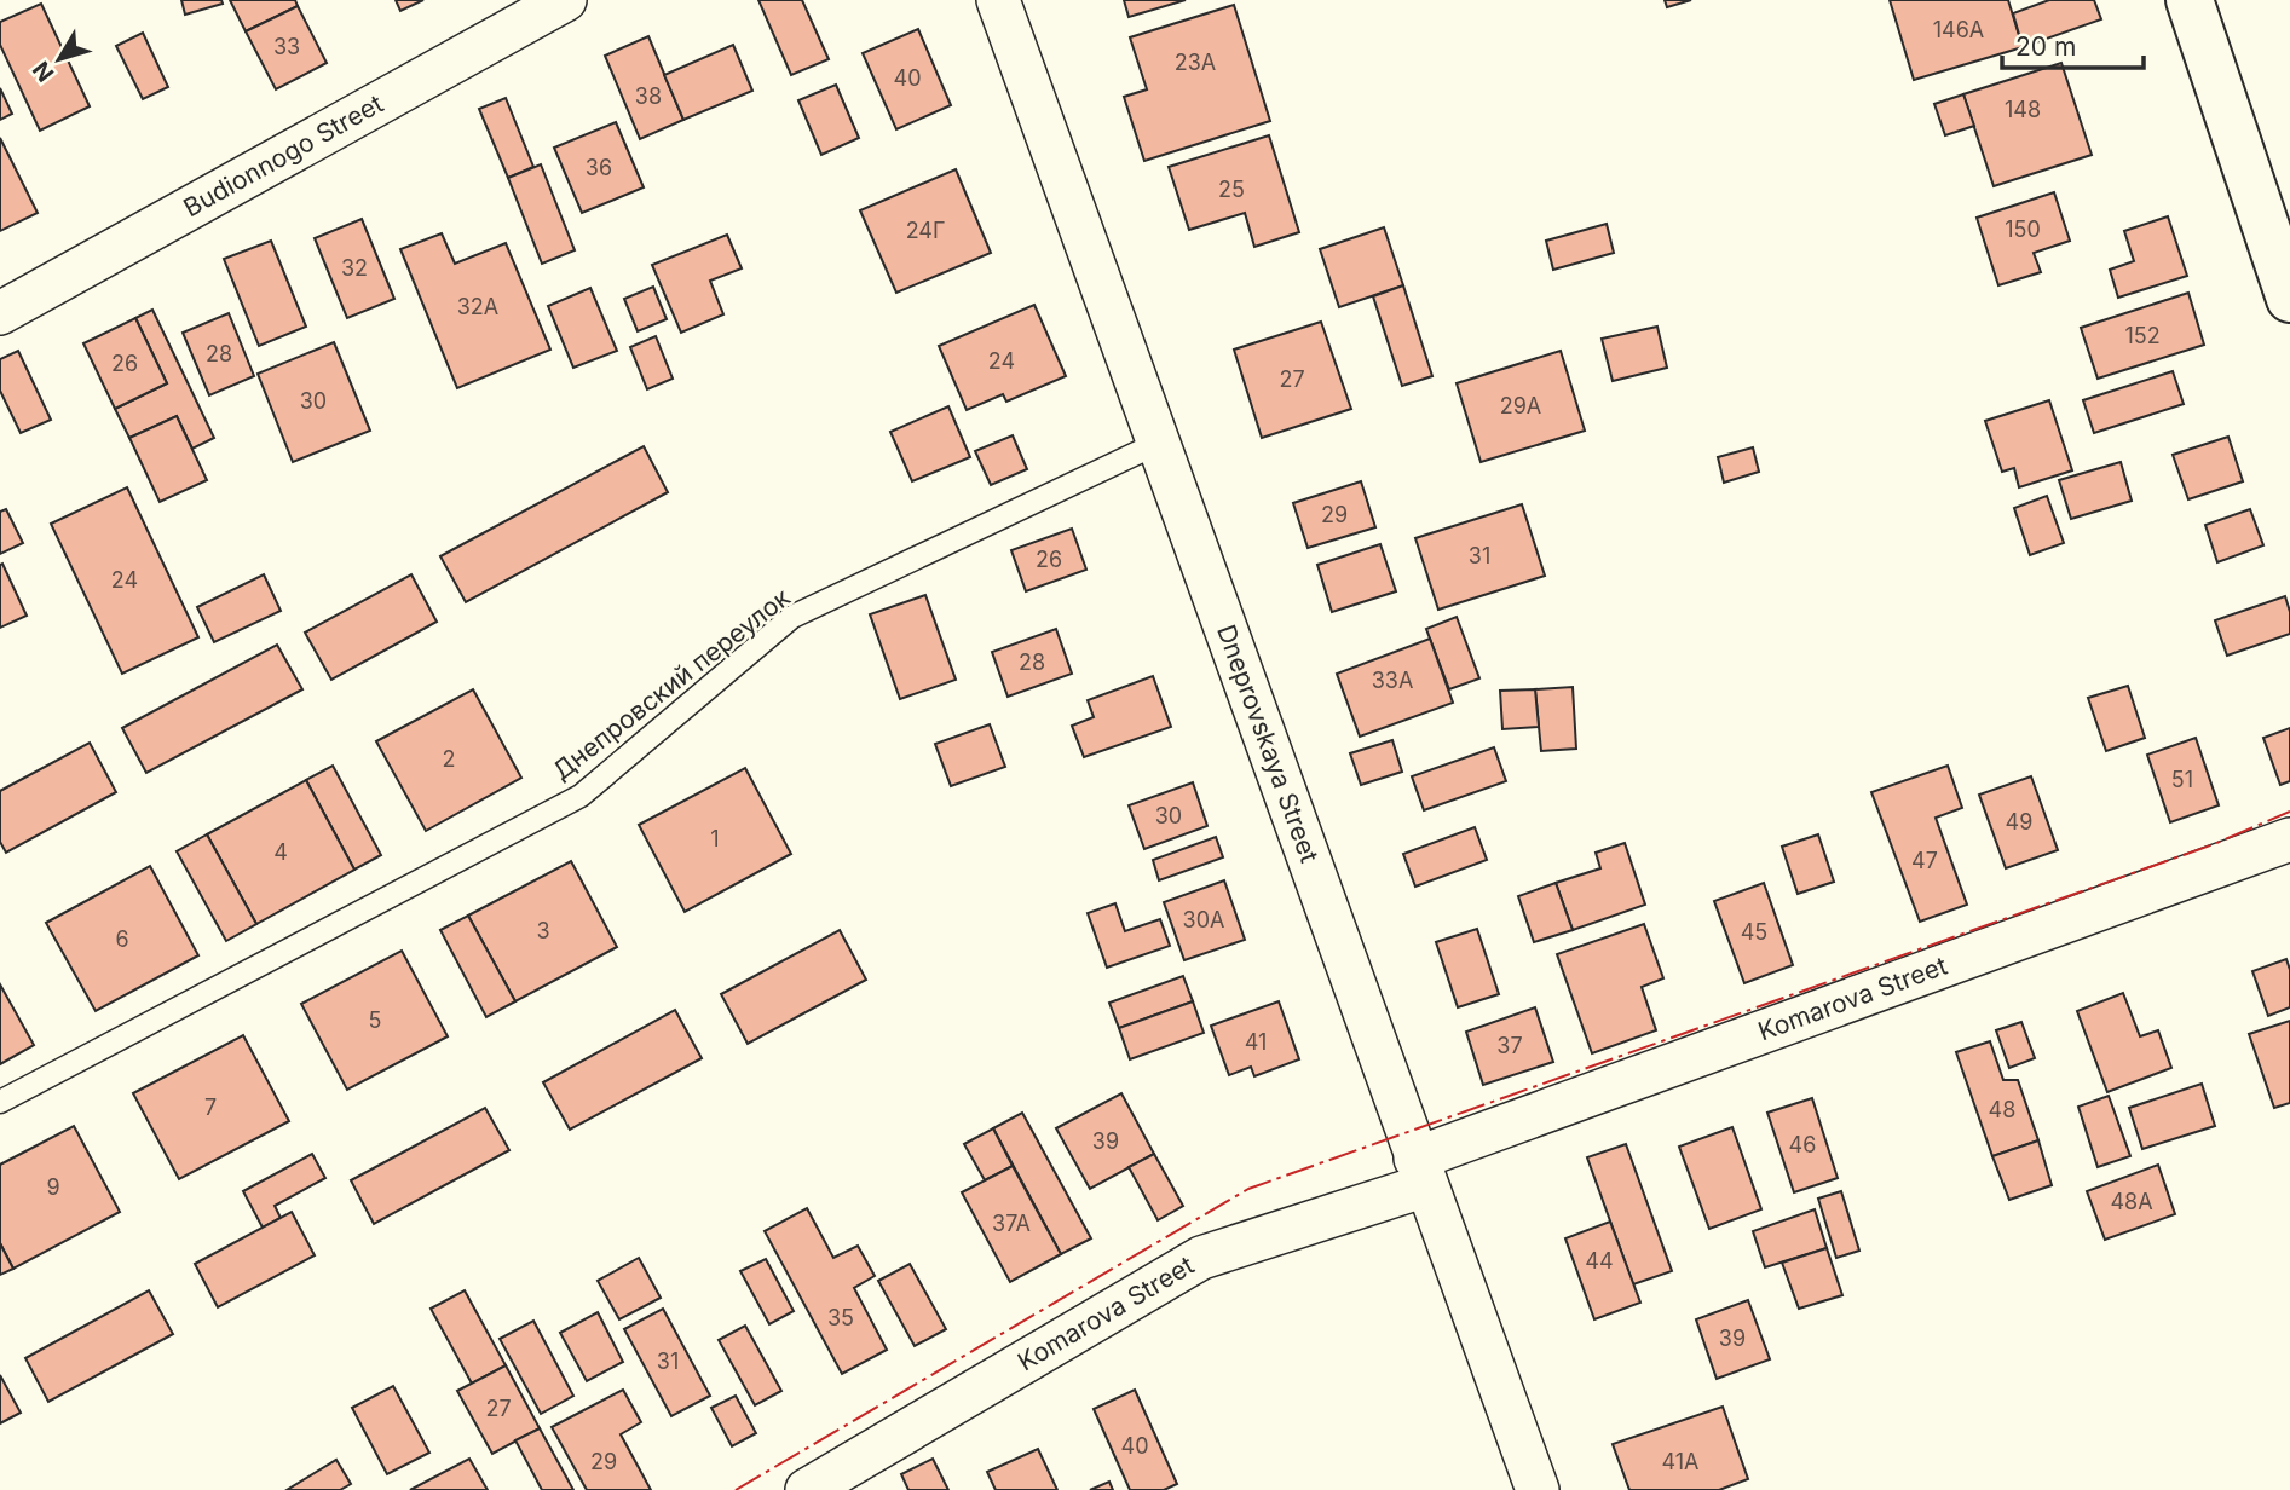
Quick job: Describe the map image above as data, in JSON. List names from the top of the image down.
{
  "streets": {
    "street": ["Budionnogo Street", "Dneprovskaya Street", "Komarova Street"],
    "lane": ["Днепровский переулок"]
  },
  "crossings": [
    ["Днепровский переулок", "Dneprovskaya Street"],
    ["Dneprovskaya Street", "Komarova Street"]
  ],
  "house_numbers": [
    "146А",
    "33",
    "23А",
    "40",
    "38",
    "148",
    "36",
    "25",
    "150",
    "24Г",
    "32",
    "32А",
    "152",
    "28",
    "24",
    "26",
    "27",
    "30",
    "29А",
    "29",
    "31",
    "26",
    "24",
    "28",
    "33А",
    "2",
    "51",
    "30",
    "49",
    "1",
    "4",
    "47",
    "30А",
    "3",
    "45",
    "6",
    "5",
    "41",
    "37",
    "7",
    "48",
    "39",
    "46",
    "9",
    "48А",
    "37А",
    "44",
    "35",
    "39",
    "31",
    "27",
    "40",
    "29",
    "41А"
  ],
  "scale_bar": "20 m",
  "north": "bottom left"
}
